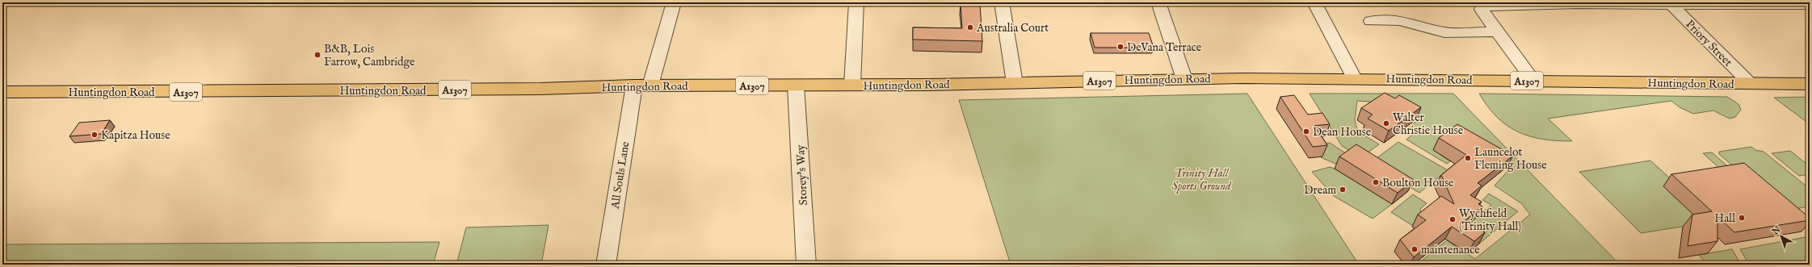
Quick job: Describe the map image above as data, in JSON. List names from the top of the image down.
{
  "streets": {
    "main road": ["Huntingdon Road", "A1307"],
    "street": ["Priory Street", "All Souls Lane", "Storey's Way"]
  },
  "crossings": [
    ["Priory Street", "Huntingdon Road"],
    ["Huntingdon Road", "All Souls Lane"],
    ["Huntingdon Road", "Storey's Way"]
  ],
  "parks": ["Trinity Hall Sports Ground"],
  "places": [
    "Australia Court",
    "DeVana Terrace",
    "B&B, Lois Farrow, Cambridge",
    "Walter Christie House",
    "Dean House",
    "Kapitza House",
    "Launcelot Fleming House",
    "Boulton House",
    "Dream",
    "Hall",
    "Wychfield (Trinity Hall)",
    "maintenance"
  ],
  "north": "top left"
}
